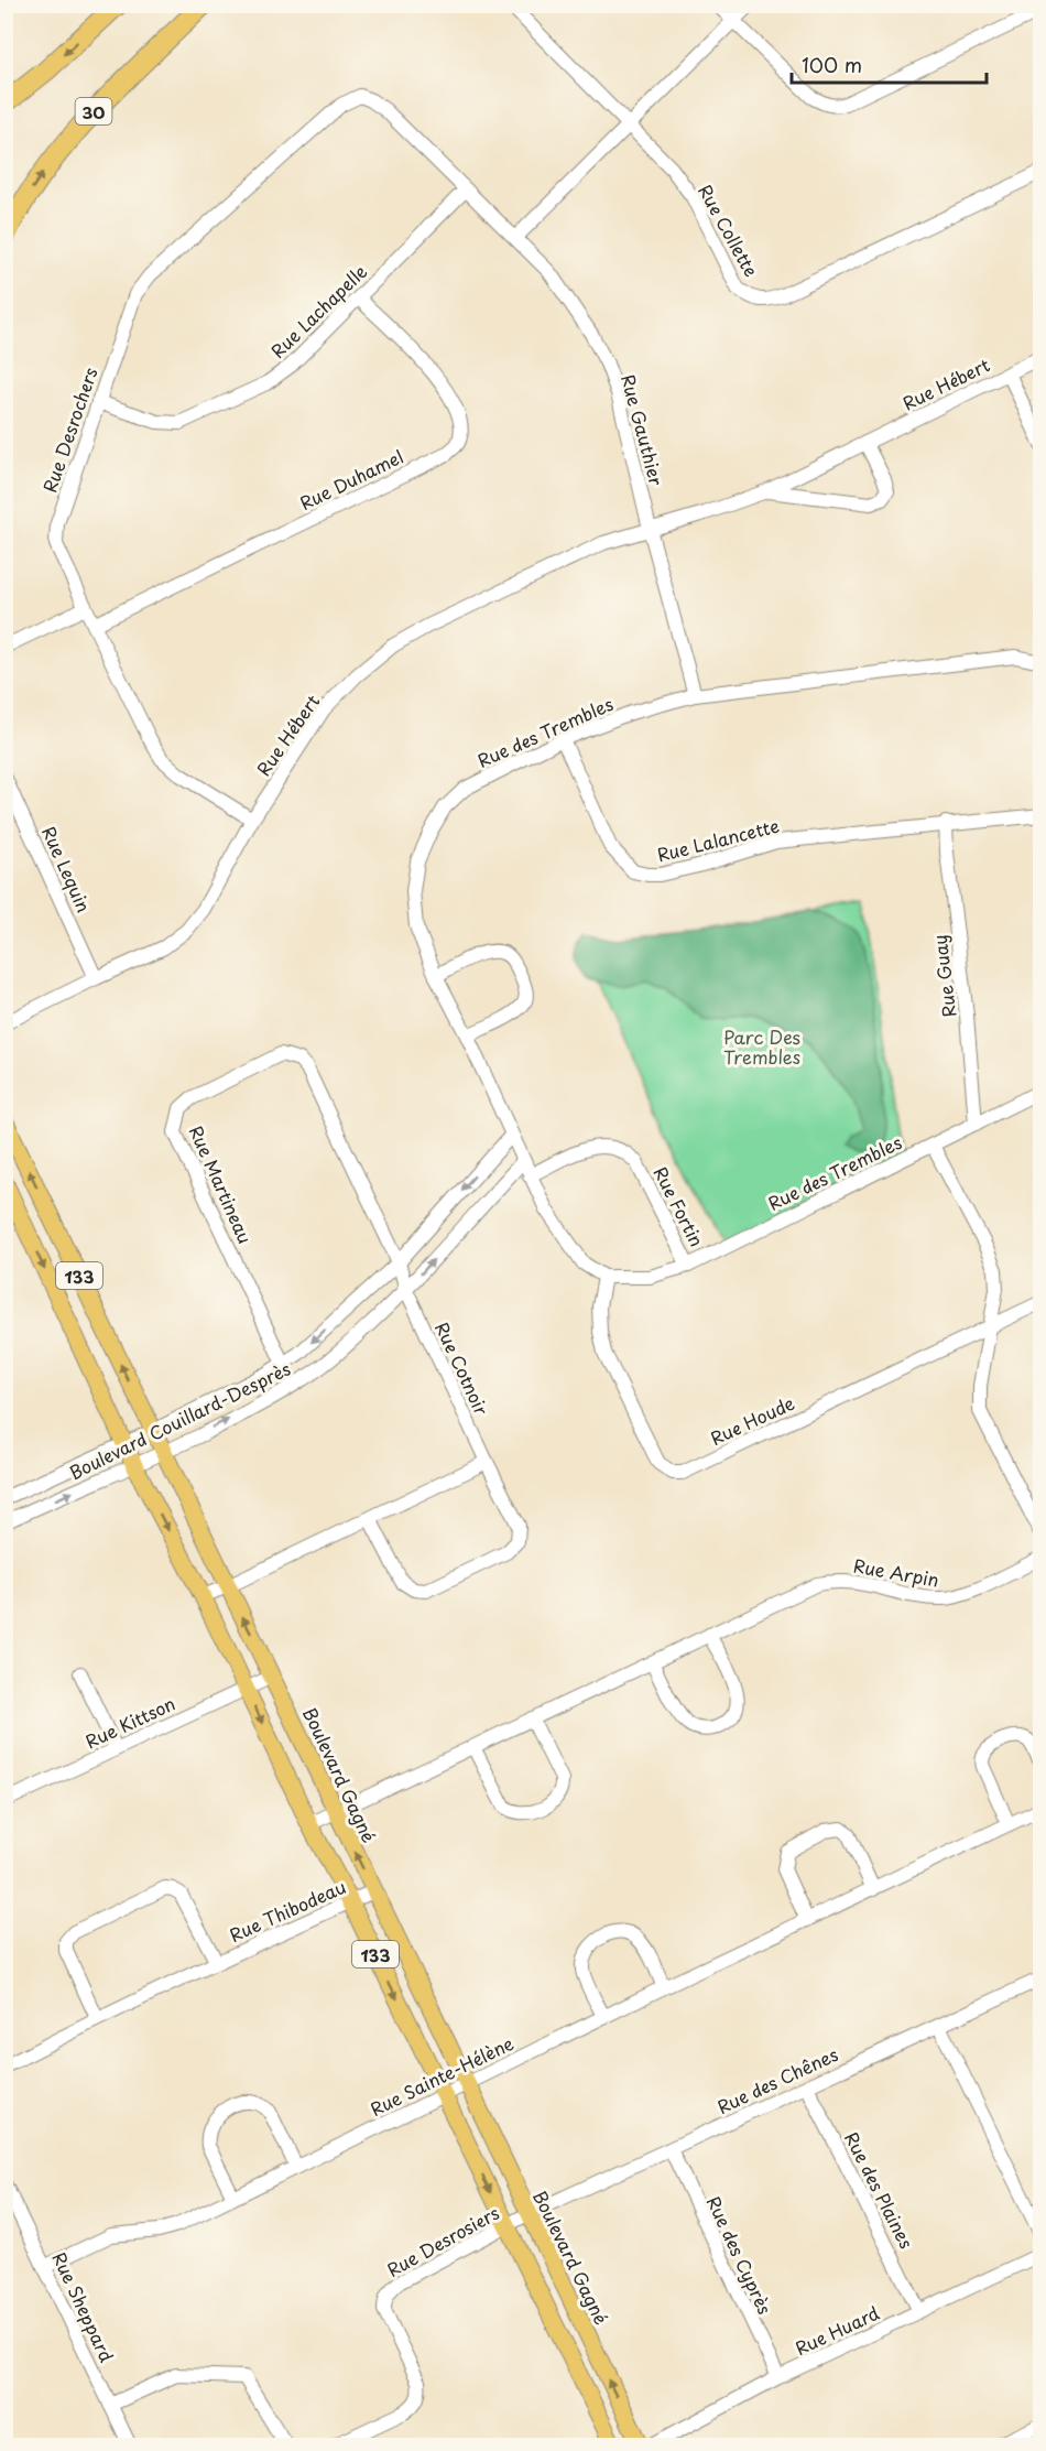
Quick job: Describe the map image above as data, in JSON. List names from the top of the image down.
{
  "streets": {
    "highway": ["30"],
    "main road": ["133", "Boulevard Gagné"],
    "street": [
      "Rue Collette",
      "Rue Lachapelle",
      "Rue Hébert",
      "Rue Desrochers",
      "Rue Gauthier",
      "Rue Duhamel",
      "Rue des Trembles",
      "Rue Lalancette",
      "Rue Lequin",
      "Rue Guay",
      "Rue Martineau",
      "Rue Fortin",
      "Rue Cotnoir",
      "Boulevard Couillard-Desprès",
      "Rue Houde",
      "Rue Arpin",
      "Rue Kittson",
      "Rue Thibodeau",
      "Rue Sainte-Hélène",
      "Rue des Chênes",
      "Rue des Plaines",
      "Rue Desrosiers",
      "Rue des Cyprès",
      "Rue Sheppard",
      "Rue Huard"
    ]
  },
  "crossings": [
    ["Rue Lachapelle", "Rue Desrochers"],
    ["Rue Lachapelle", "Rue Gauthier"],
    ["Rue Lachapelle", "Rue Duhamel"],
    ["Rue Hébert", "Rue Desrochers"],
    ["Rue Hébert", "Rue Gauthier"],
    ["Rue Hébert", "Rue Lequin"],
    ["Rue Desrochers", "Rue Gauthier"],
    ["Rue Desrochers", "Rue Duhamel"],
    ["Rue Gauthier", "Rue des Trembles"],
    ["Rue des Trembles", "Rue Lalancette"],
    ["Rue des Trembles", "Rue Guay"],
    ["Rue des Trembles", "Rue Fortin"],
    ["Rue des Trembles", "Boulevard Couillard-Desprès"],
    ["Rue des Trembles", "Rue Houde"],
    ["Rue Lalancette", "Rue Guay"],
    ["Rue Martineau", "Rue Cotnoir"],
    ["Rue Martineau", "Boulevard Couillard-Desprès"],
    ["133", "Boulevard Couillard-Desprès"],
    ["133", "Rue Arpin"],
    ["133", "Rue Kittson"],
    ["133", "Rue Thibodeau"],
    ["133", "Rue Sainte-Hélène"],
    ["133", "Rue Desrosiers"],
    ["Rue Cotnoir", "Boulevard Couillard-Desprès"],
    ["Boulevard Couillard-Desprès", "Boulevard Gagné"],
    ["Rue Arpin", "Boulevard Gagné"],
    ["Rue Kittson", "Boulevard Gagné"],
    ["Boulevard Gagné", "Rue Thibodeau"],
    ["Boulevard Gagné", "Rue Sainte-Hélène"],
    ["Boulevard Gagné", "Rue des Chênes"],
    ["Boulevard Gagné", "Rue Desrosiers"],
    ["Rue Sainte-Hélène", "Rue Sheppard"],
    ["Rue des Chênes", "Rue des Plaines"],
    ["Rue des Chênes", "Rue Desrosiers"],
    ["Rue des Chênes", "Rue des Cyprès"],
    ["Rue des Plaines", "Rue Huard"],
    ["Rue des Cyprès", "Rue Huard"]
  ],
  "parks": ["Parc Des Trembles"],
  "scale_bar": "100 m"
}
